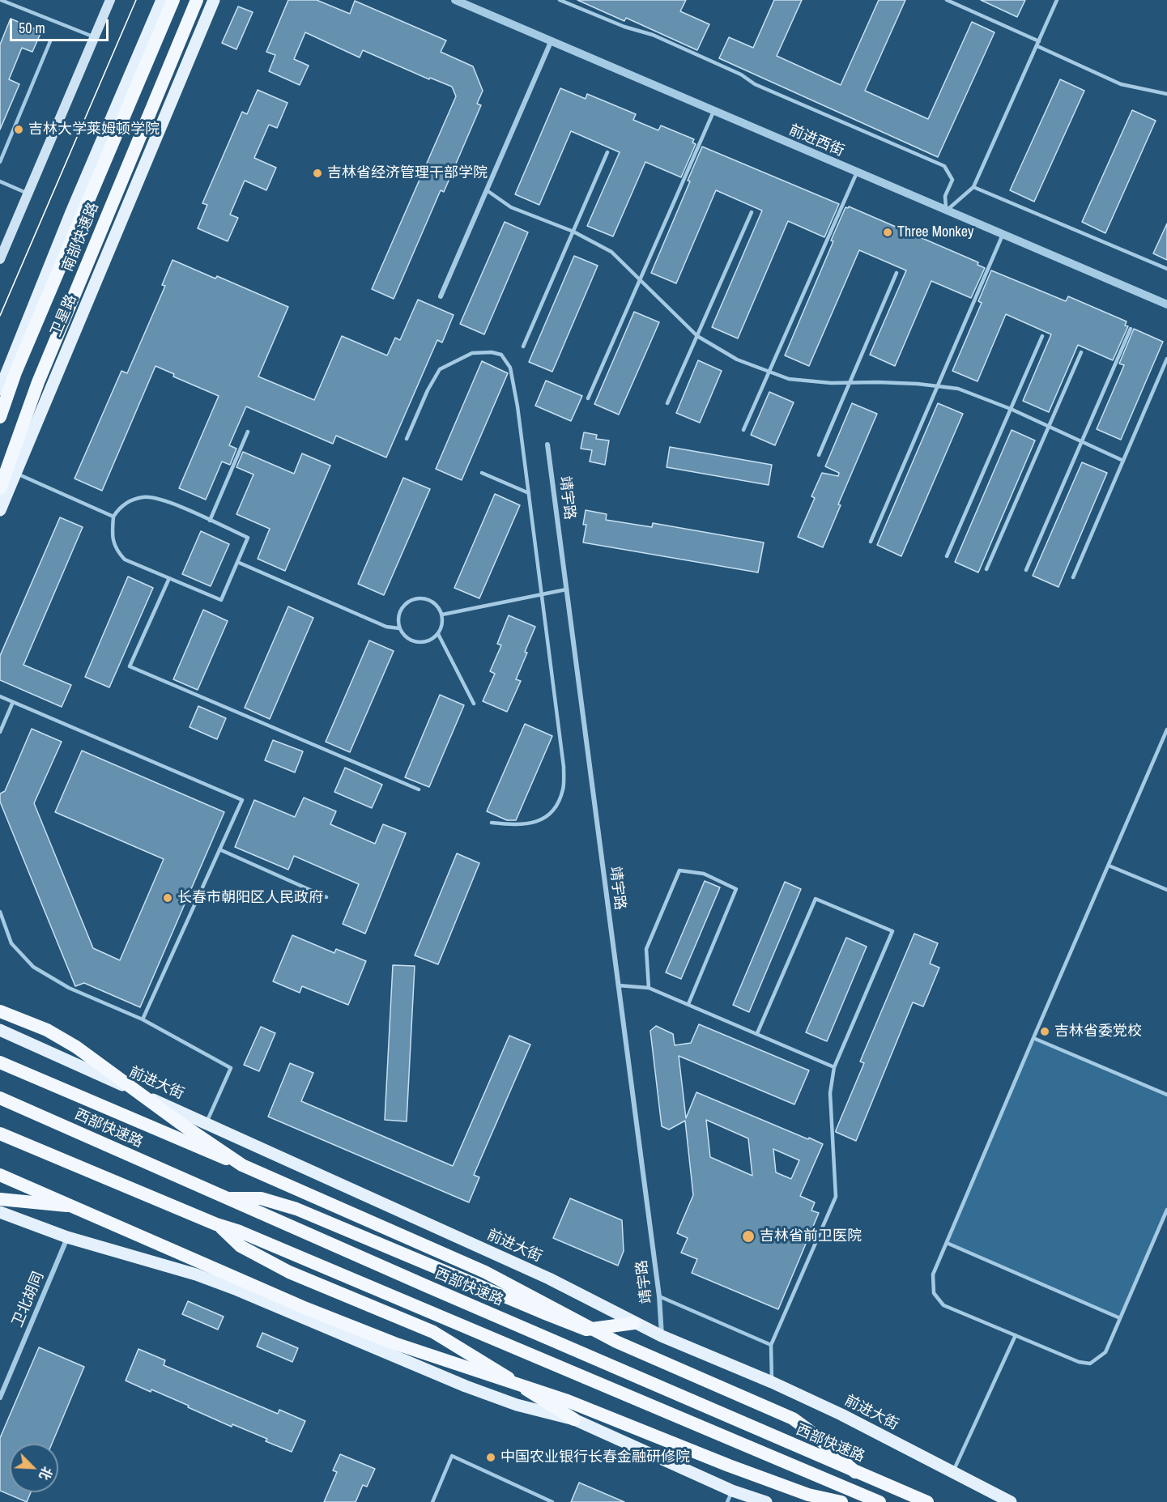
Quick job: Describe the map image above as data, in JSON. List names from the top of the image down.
{
  "streets": {
    "highway": ["南部快速路", "西部快速路"],
    "main road": ["卫星路", "前进大街"],
    "street": ["前进西街", "靖宇路", "卫北胡同"]
  },
  "crossings": [
    ["靖宇路", "前进大街"]
  ],
  "places": [
    "吉林大学莱姆顿学院",
    "吉林省经济管理干部学院",
    "Three Monkey",
    "长春市朝阳区人民政府",
    "吉林省委党校",
    "吉林省前卫医院",
    "中国农业银行长春金融研修院"
  ],
  "scale_bar": "50 m",
  "north": "bottom right"
}
